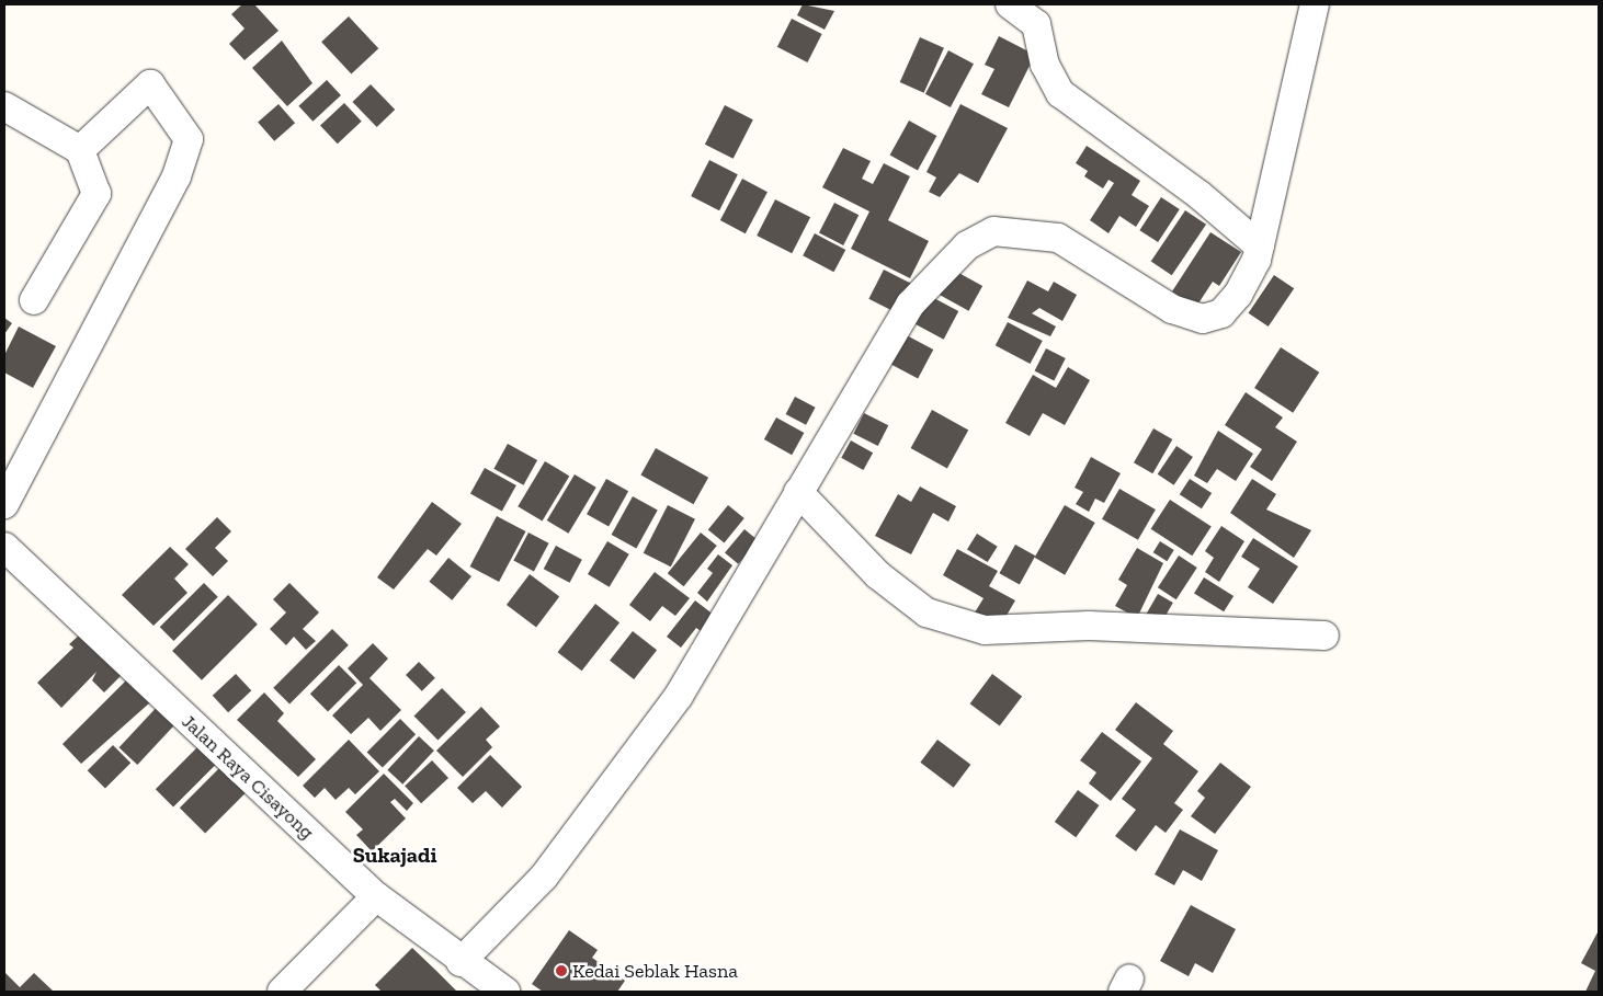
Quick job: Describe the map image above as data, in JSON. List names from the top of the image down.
{
  "streets": {
    "street": ["Jalan Raya Cisayong"]
  },
  "districts": ["Sukajadi"],
  "places": ["Kedai Seblak Hasna"]
}
